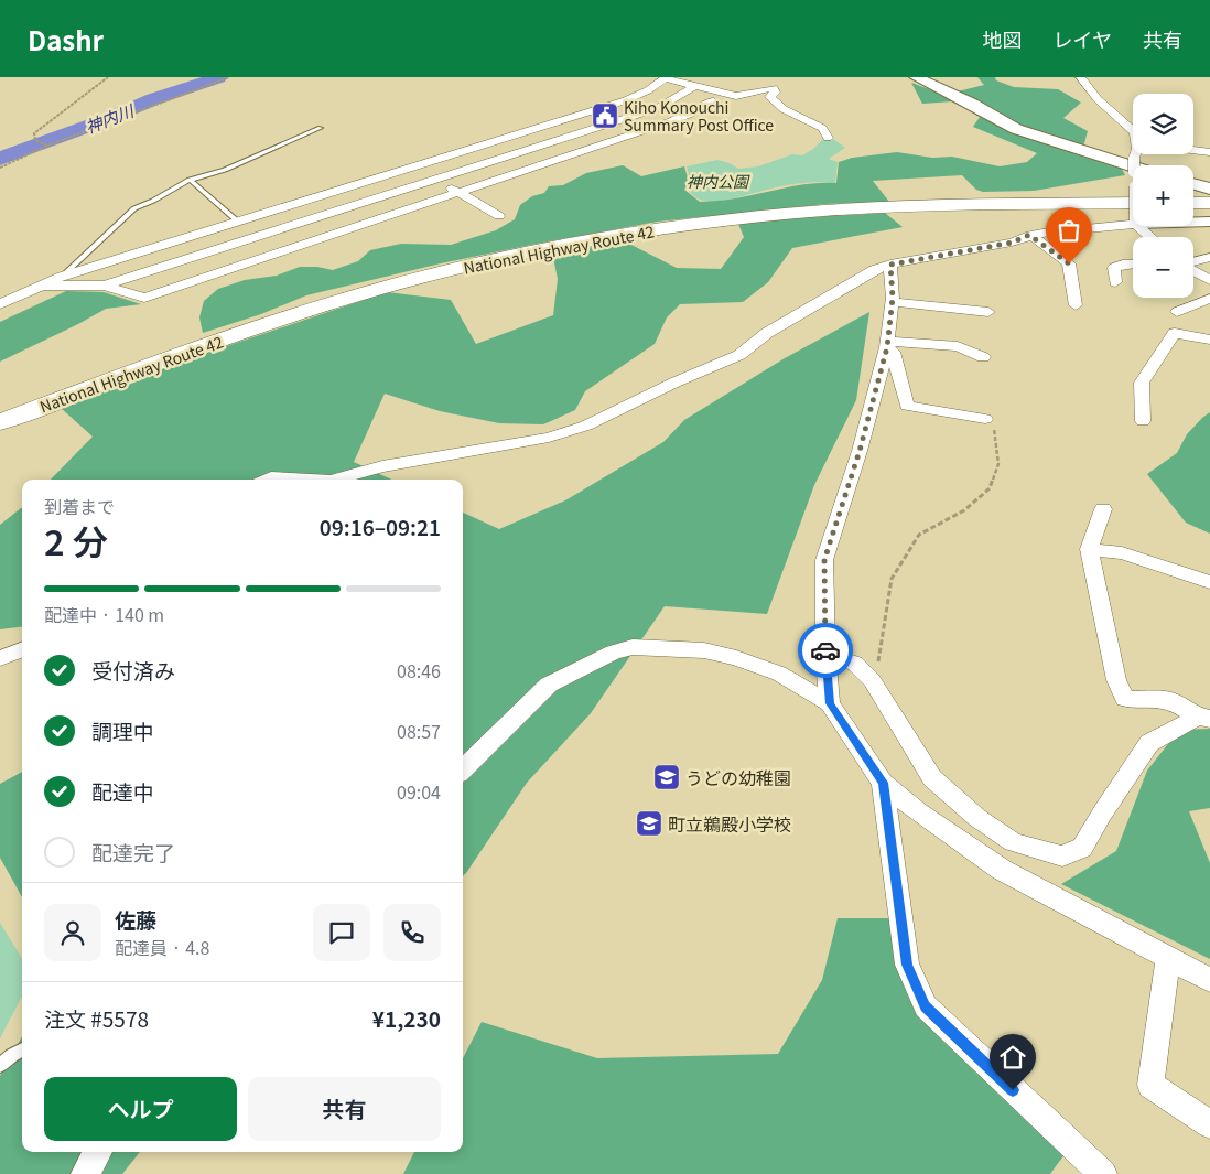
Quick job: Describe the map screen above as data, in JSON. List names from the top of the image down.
{
  "streets": {
    "highway": ["National Highway Route 42"]
  },
  "water": ["神内川"],
  "parks": ["神内公園"],
  "places": {
    "public building": ["Kiho Konouchi Summary Post Office"],
    "school or university": ["うどの幼稚園", "町立鵜殿小学校"]
  },
  "page": {
    "header": "Dashr",
    "nav": ["地図", "レイヤ", "共有"],
    "map_buttons": ["+", "−"],
    "heading": ["2 分", "到着まで", "09:16–09:21"],
    "panel": [
      "佐藤",
      "配達員 · 4.8",
      "注文 #5578",
      "¥1,230"
    ],
    "bar": "配達中 · 140 m",
    "list": [
      ["受付済み", "08:46"],
      ["調理中", "08:57"],
      ["配達中", "09:04"],
      "配達完了"
    ],
    "buttons": ["ヘルプ", "共有"]
  }
}
